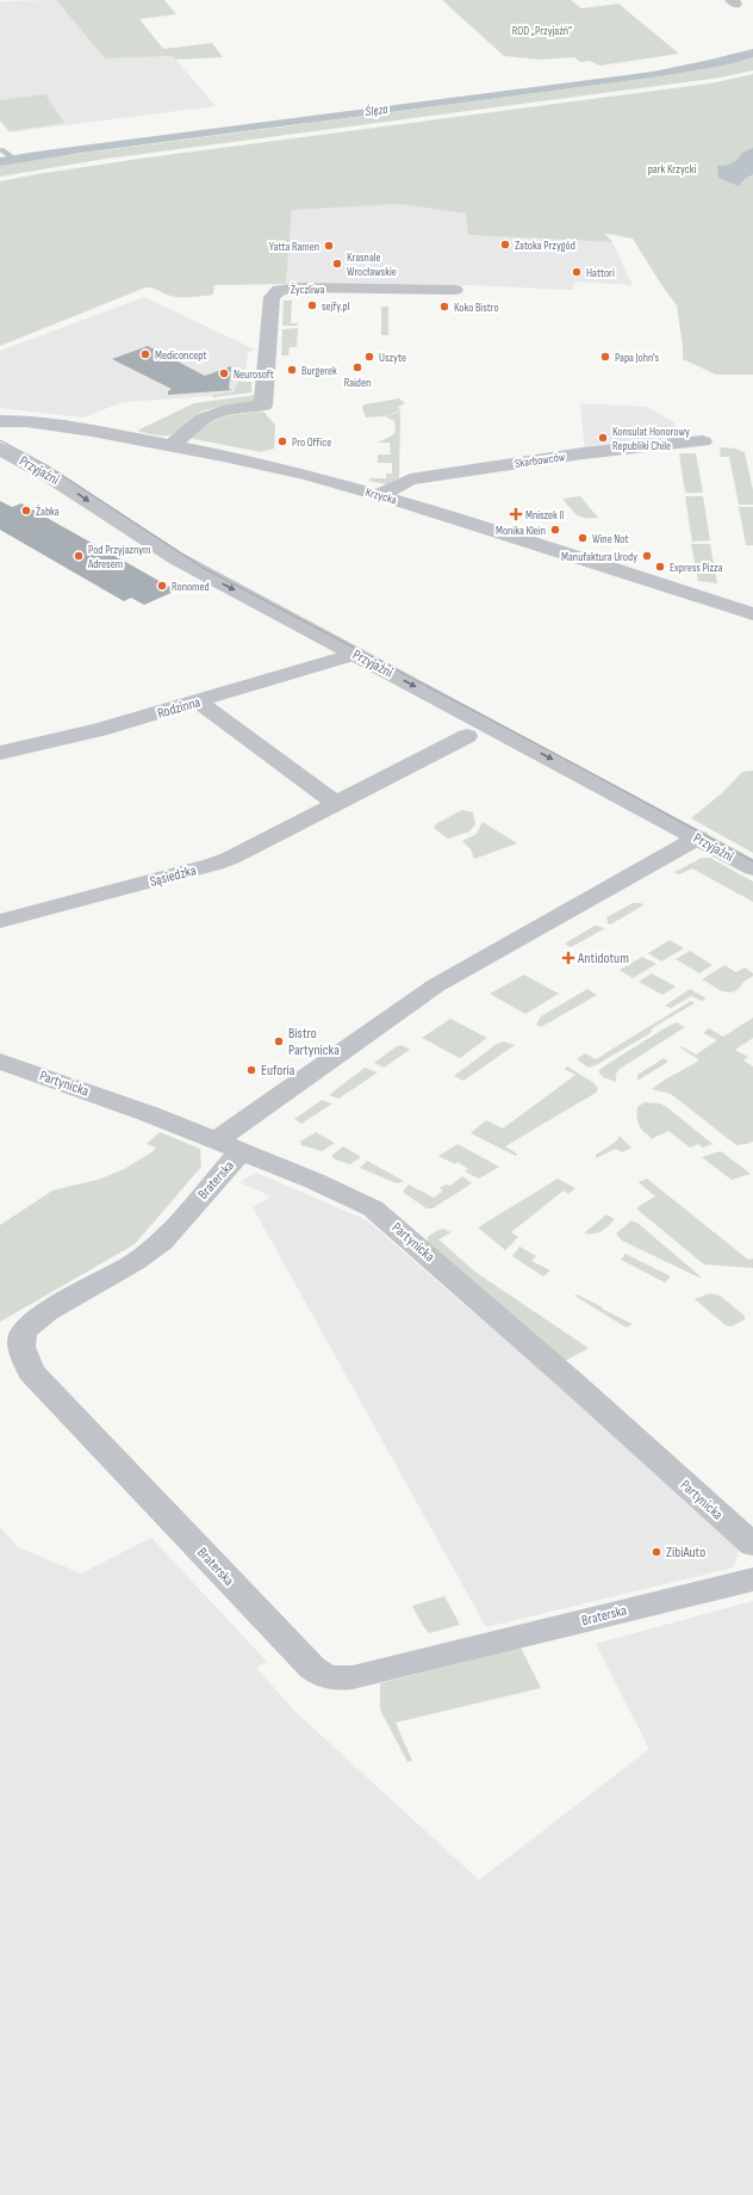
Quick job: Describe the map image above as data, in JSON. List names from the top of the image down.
{
  "streets": {
    "street": [
      "Życzliwa",
      "Skarbowców",
      "Przyjaźni",
      "Krzycka",
      "Rodzinna",
      "Sąsiedzka",
      "Partynicka",
      "Braterska"
    ]
  },
  "crossings": [
    ["Życzliwa", "Krzycka"],
    ["Skarbowców", "Krzycka"],
    ["Przyjaźni", "Rodzinna"],
    ["Partynicka", "Braterska"]
  ],
  "one_way": ["Przyjaźni"],
  "water": ["Ślęza"],
  "parks": ["ROD „Przyjaźń”", "park Krzycki"],
  "places": {
    "other": [
      "Zatoka Przygód",
      "Yatta Ramen",
      "Krasnale Wrocławskie",
      "Hattori",
      "sejfy.pl",
      "Koko Bistro",
      "Mediconcept",
      "Uszyte",
      "Papa John's",
      "Raiden",
      "Burgerek",
      "Neurosoft",
      "Konsulat Honorowy Republiki Chile",
      "Pro Office",
      "Żabka",
      "Monika Klein",
      "Wine Not",
      "Pod Przyjaznym Adresem",
      "Manufaktura Urody",
      "Express Pizza",
      "Ronomed",
      "Bistro Partynicka",
      "Euforia",
      "ZibiAuto"
    ],
    "health": ["Mniszek II", "Antidotum"]
  }
}
